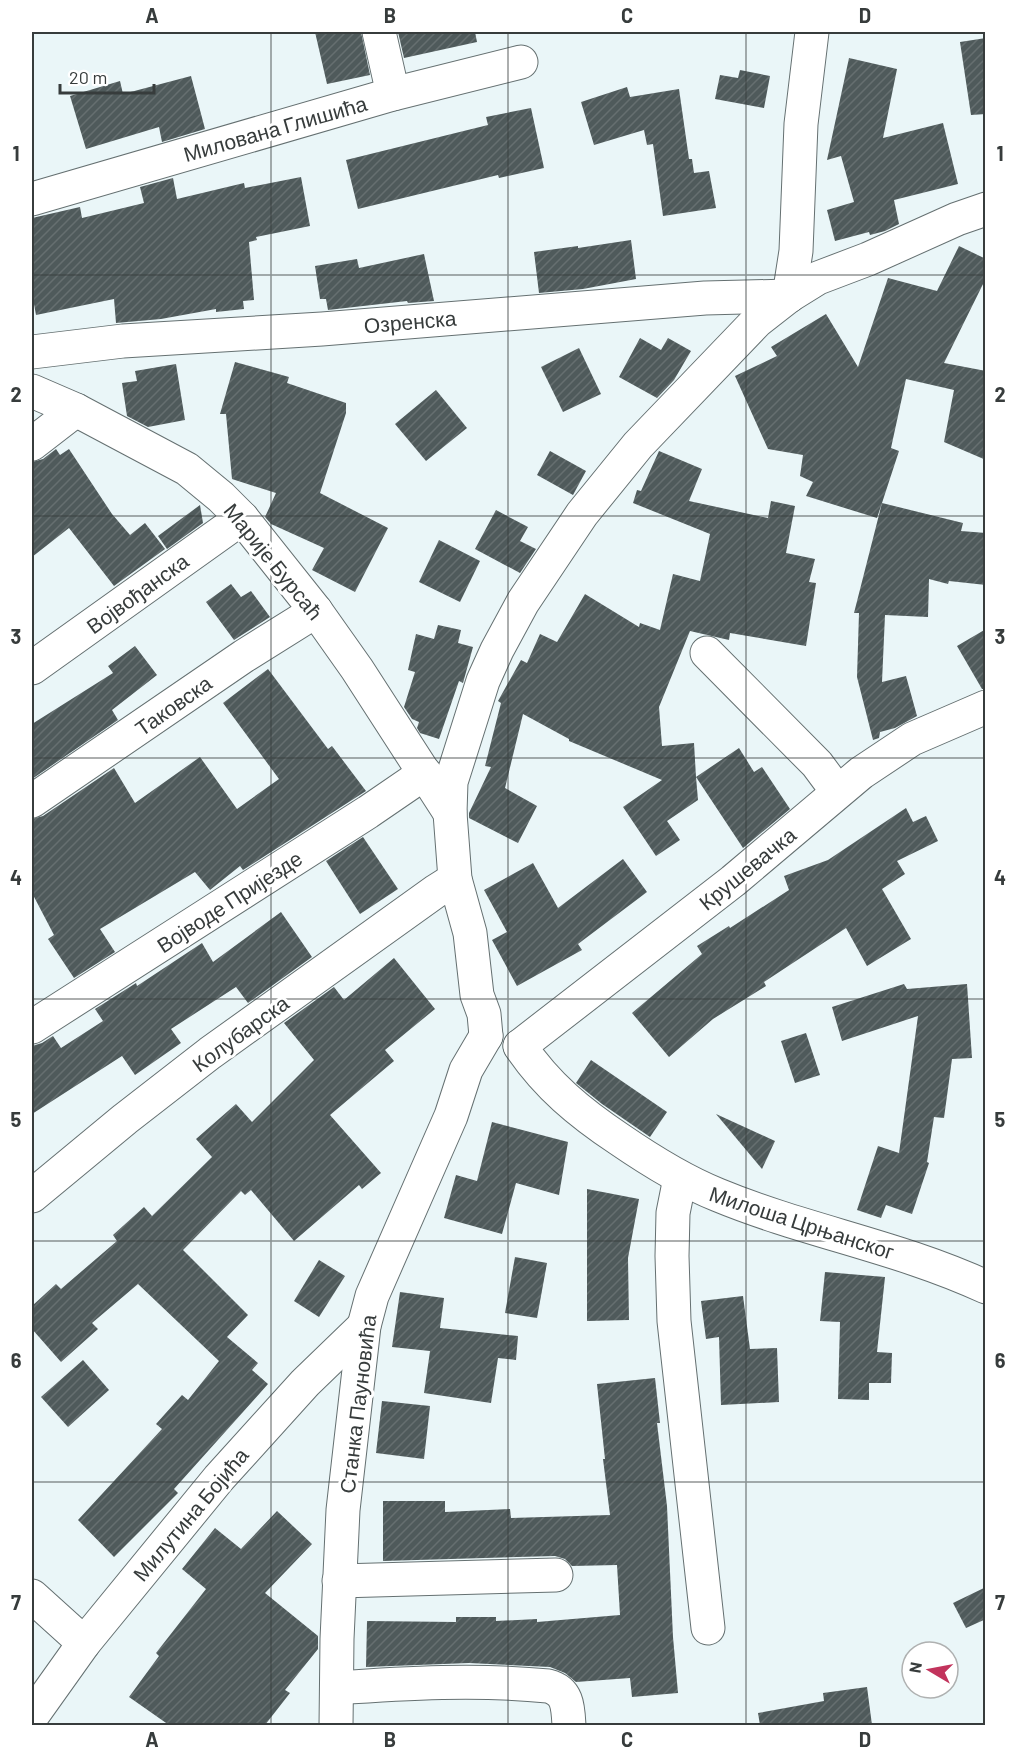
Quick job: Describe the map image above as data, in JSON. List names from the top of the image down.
{
  "streets": {
    "street": [
      "Милована Глишића",
      "Озренска",
      "Марије Бурсаћ",
      "Војвођанска",
      "Таковска",
      "Крушевачка",
      "Војводе Пријезде",
      "Колубарска",
      "Милоша Црњанског",
      "Станка Пауновића",
      "Милутина Бојића"
    ]
  },
  "crossings": [
    ["Марије Бурсаћ", "Војвођанска"],
    ["Марије Бурсаћ", "Таковска"],
    ["Марије Бурсаћ", "Војводе Пријезде"],
    ["Крушевачка", "Милоша Црњанског"],
    ["Станка Пауновића", "Милутина Бојића"]
  ],
  "scale_bar": "20 m",
  "north": "left",
  "grid": {
    "columns": [
      "A",
      "B",
      "C",
      "D"
    ],
    "rows": [
      "1",
      "2",
      "3",
      "4",
      "5",
      "6",
      "7"
    ]
  }
}
